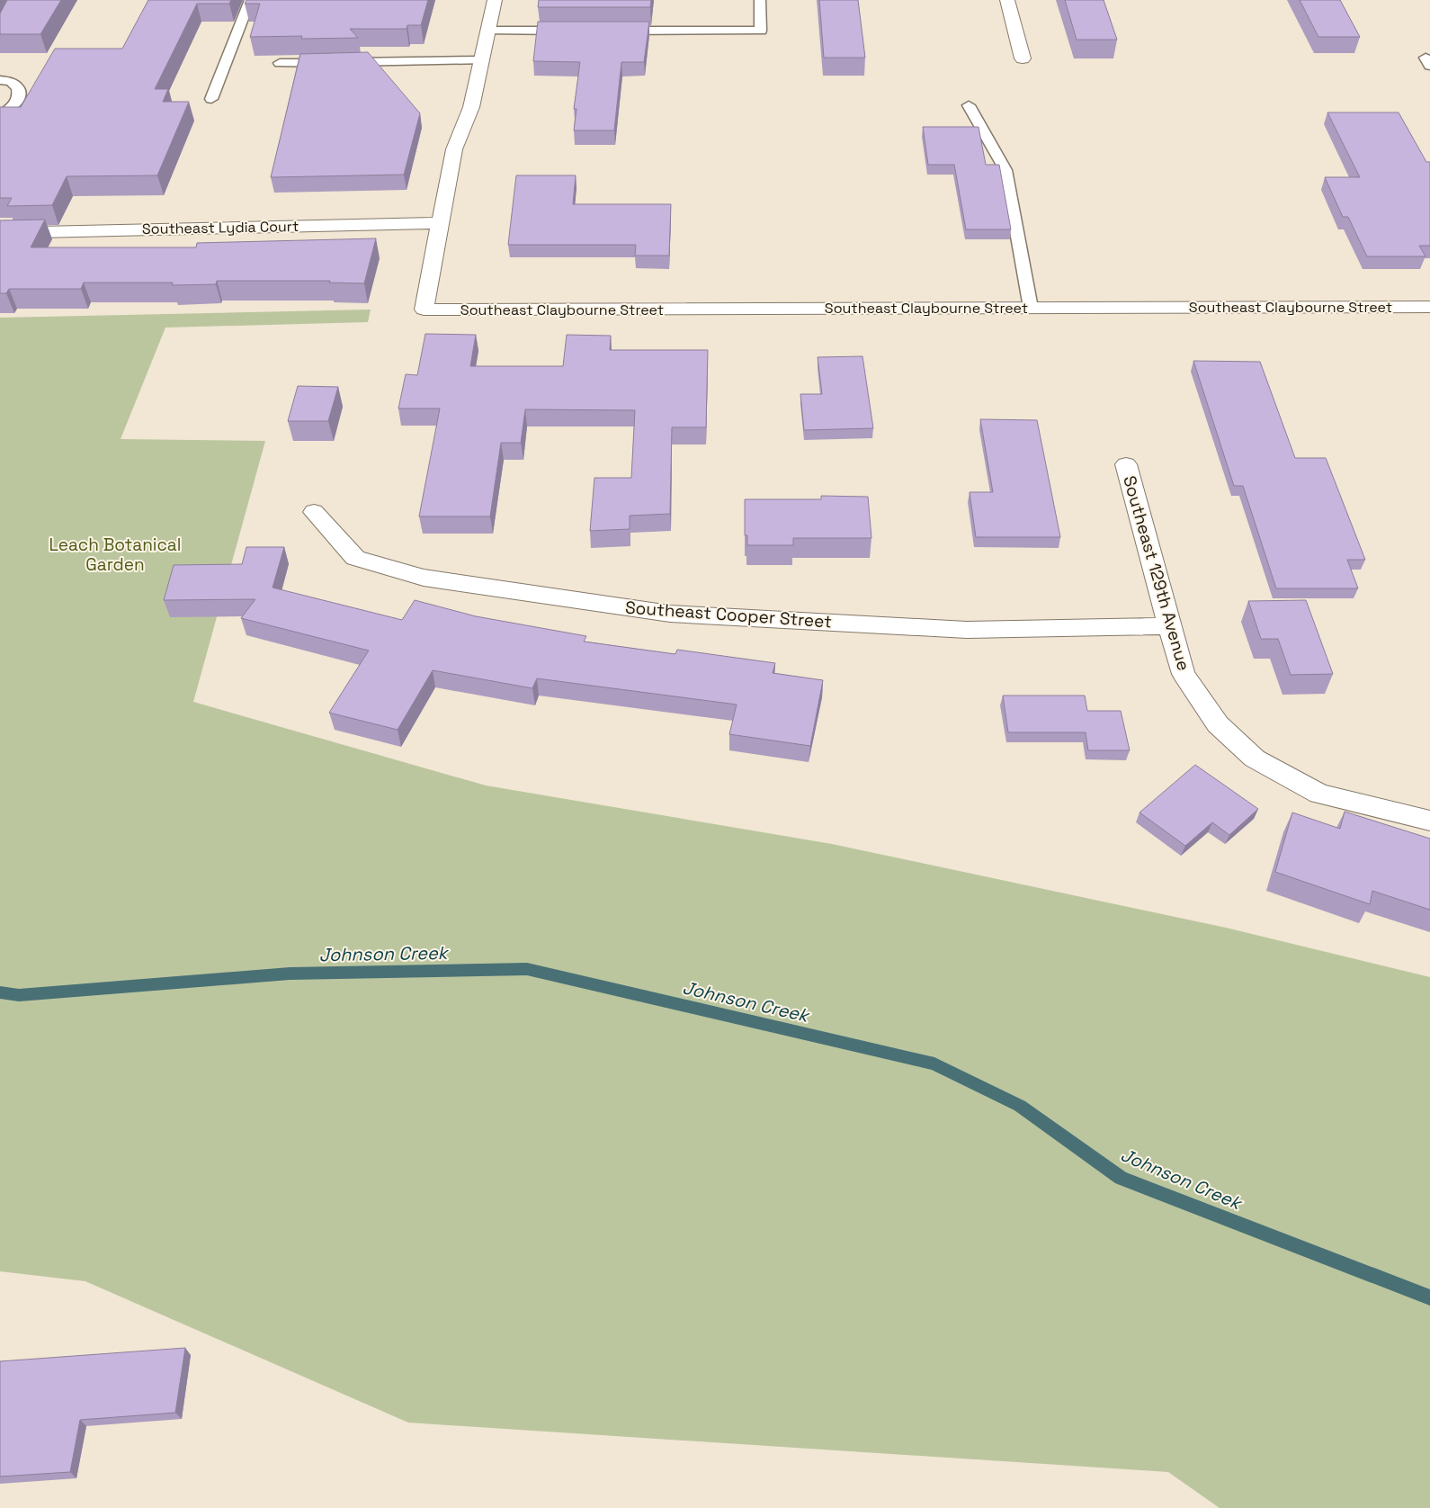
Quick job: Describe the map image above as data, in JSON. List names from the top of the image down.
{
  "streets": {
    "street": [
      "Southeast Lydia Court",
      "Southeast Claybourne Street",
      "Southeast 129th Avenue",
      "Southeast Cooper Street"
    ]
  },
  "crossings": [
    ["Southeast Lydia Court", "Southeast Claybourne Street"],
    ["Southeast 129th Avenue", "Southeast Cooper Street"]
  ],
  "water": ["Johnson Creek"],
  "parks": ["Leach Botanical Garden"]
}
